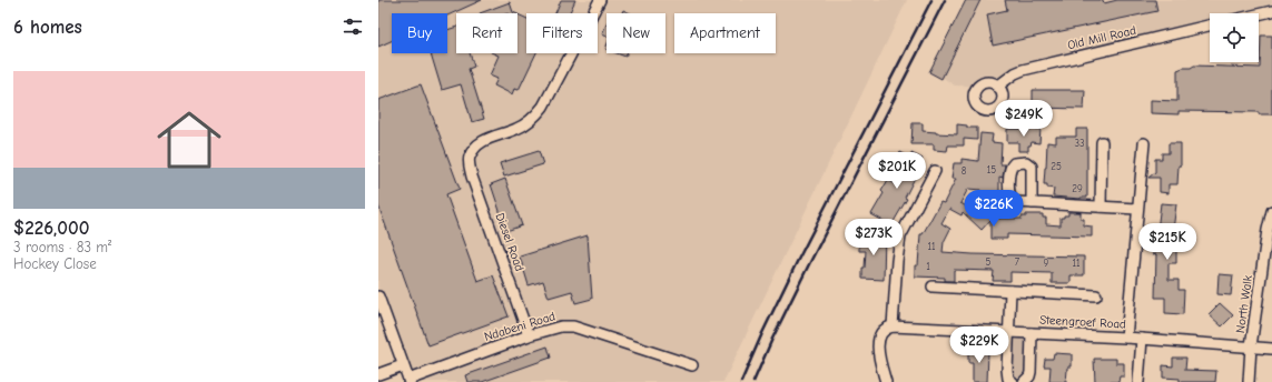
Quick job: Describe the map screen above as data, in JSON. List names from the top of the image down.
{
  "streets": {
    "street": [
      "Old Mill Road",
      "Diesel Road",
      "North Walk",
      "Steengroef Road",
      "Ndabeni Road"
    ]
  },
  "crossings": [
    ["Diesel Road", "Ndabeni Road"],
    ["North Walk", "Steengroef Road"]
  ],
  "house_numbers": [
    "33",
    "25",
    "15",
    "8",
    "29",
    "11",
    "5",
    "7",
    "9",
    "11",
    "1"
  ],
  "page": {
    "heading": "6 homes",
    "chip": [
      "Buy",
      "Rent",
      "Filters",
      "New",
      "Apartment"
    ],
    "list": [
      {
        "name": "$226,000",
        "note": "3 rooms · 83 m² · Hockey Close"
      }
    ],
    "price": [
      "$249K",
      "$201K",
      "$226K",
      "$273K",
      "$215K",
      "$229K"
    ]
  }
}
